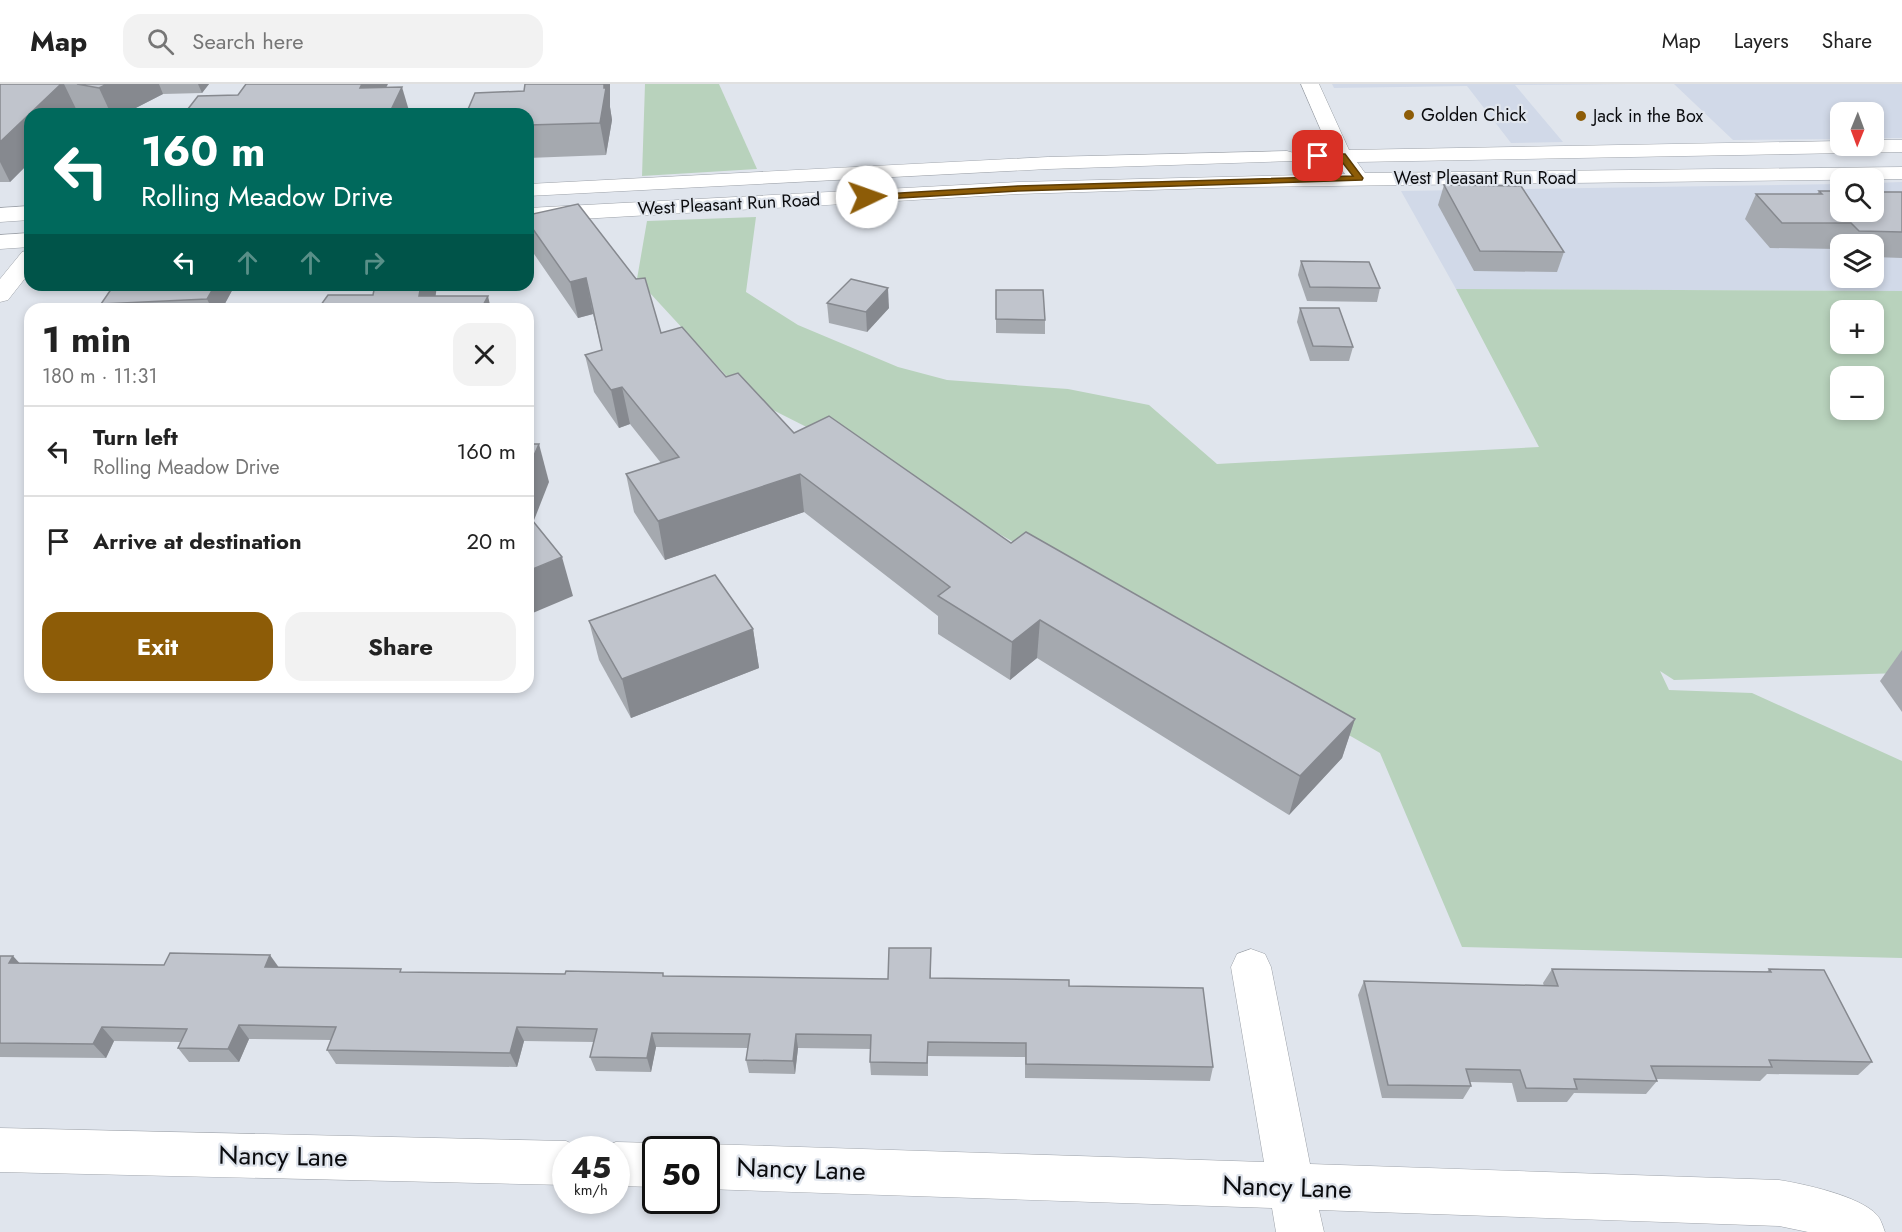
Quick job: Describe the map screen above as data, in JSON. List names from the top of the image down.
{
  "streets": {
    "main road": ["West Pleasant Run Road", "Nancy Lane"]
  },
  "places": ["Golden Chick", "Jack in the Box"],
  "north": "bottom",
  "page": {
    "header": "Map",
    "search": "Search here",
    "nav": ["Map", "Layers", "Share"],
    "map_buttons": ["+", "−"],
    "turn": ["160 m", "Rolling Meadow Drive"],
    "heading": ["1 min", "180 m · 11:31"],
    "list": [
      {
        "name": "Turn left",
        "note": "Rolling Meadow Drive",
        "value": "160 m"
      },
      {
        "name": "Arrive at destination",
        "value": "20 m"
      }
    ],
    "buttons": ["Exit", "Share"],
    "speed": "45 km/h",
    "limit": "50"
  }
}
